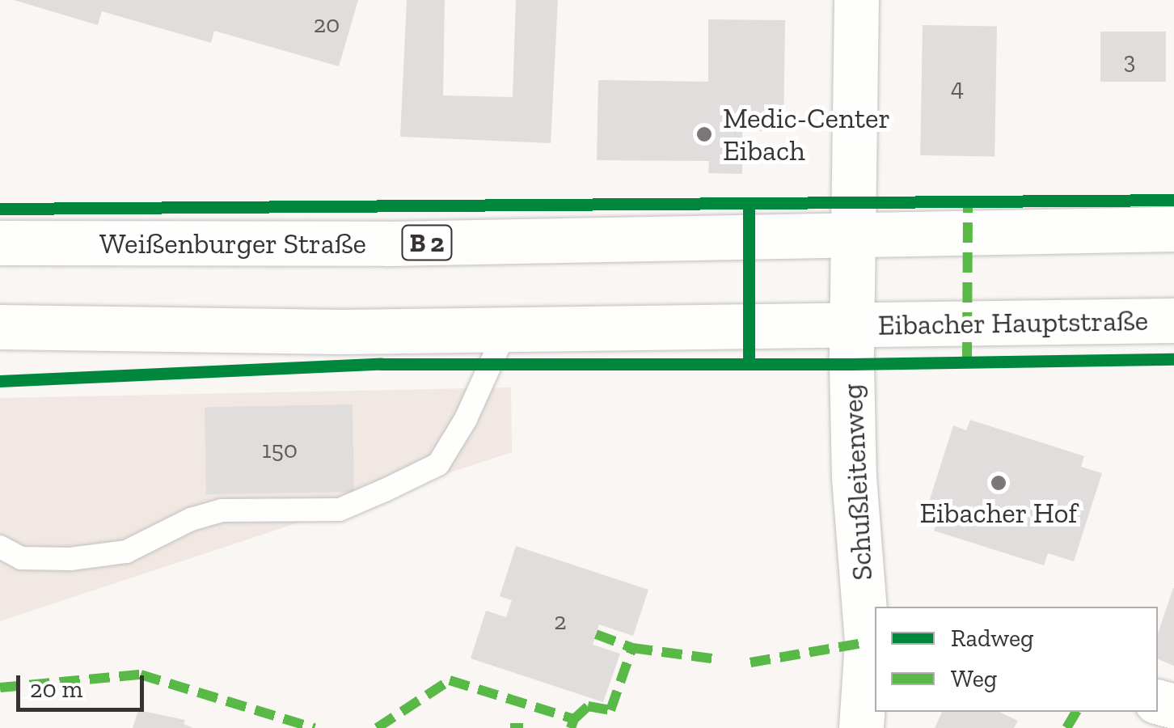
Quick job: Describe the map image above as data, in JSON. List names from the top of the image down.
{
  "streets": {
    "main road": [
      "B 2",
      "Weißenburger Straße",
      "Eibacher Hauptstraße",
      "Schußleitenweg"
    ]
  },
  "crossings": [
    ["B 2", "Weißenburger Straße"],
    ["B 2", "Schußleitenweg"],
    ["Weißenburger Straße", "Schußleitenweg"],
    ["Eibacher Hauptstraße", "Schußleitenweg"]
  ],
  "places": ["Medic-Center Eibach", "Eibacher Hof"],
  "house_numbers": [
    "20",
    "3",
    "4",
    "150",
    "2"
  ],
  "legend": ["Radweg", "Weg"],
  "scale_bar": "20 m"
}
